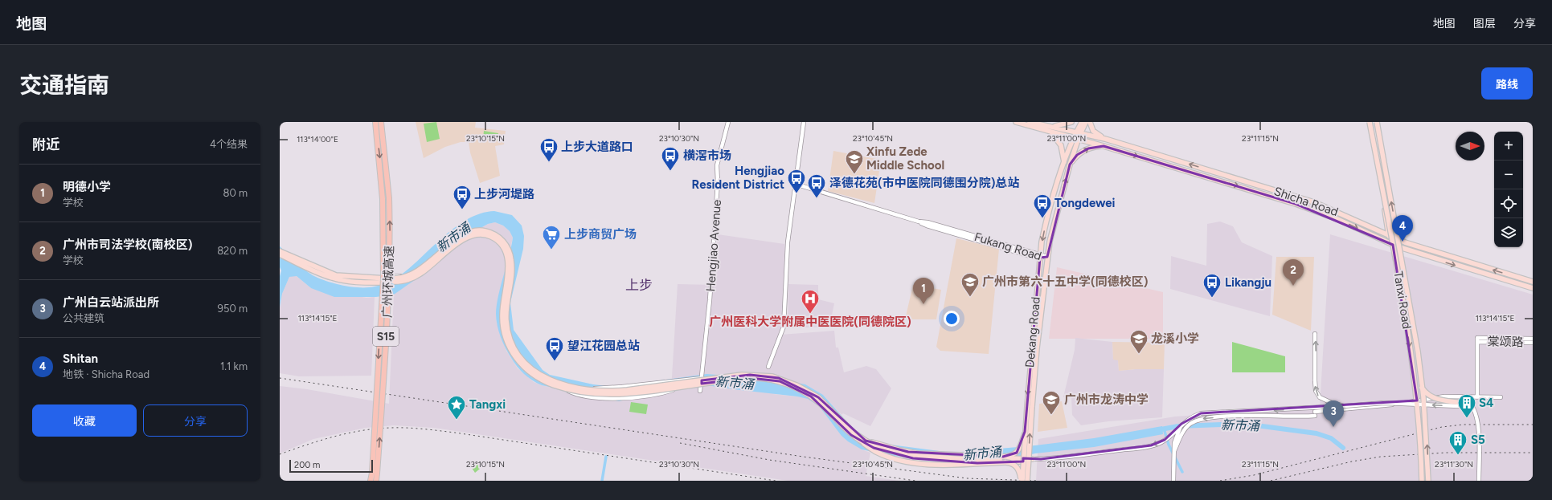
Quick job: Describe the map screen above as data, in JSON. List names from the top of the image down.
{
  "streets": {
    "highway": ["广州环城高速", "S15"],
    "main road": ["Shicha Road", "Tanxi Road", "Dekang Road"],
    "street": ["Hengjiao Avenue", "Fukang Road", "棠颂路"]
  },
  "crossings": [
    ["Shicha Road", "Dekang Road"],
    ["Fukang Road", "Dekang Road"]
  ],
  "districts": ["上步"],
  "water": ["新市涌"],
  "places": {
    "bus stop": [
      "上步大道路口",
      "横滘市场",
      "Hengjiao Resident District",
      "泽德花苑(市中医院同德围分院)总站",
      "上步河堤路",
      "Tongdewei",
      "Likangju",
      "望江花园总站"
    ],
    "school or university": [
      "Xinfu Zede Middle School",
      "广州市第六十五中学(同德校区)",
      "龙溪小学",
      "广州市龙涛中学"
    ],
    "supermarket": ["上步商贸广场"],
    "hospital": ["广州医科大学附属中医医院(同德院区)"],
    "building": ["S4", "S5"],
    "place": ["Tangxi"]
  },
  "scale_bar": "200 m",
  "north": "right",
  "page": {
    "header": "地图",
    "nav": ["地图", "图层", "分享"],
    "title": "交通指南",
    "buttons": [
      "路线",
      ["收藏", "分享"]
    ],
    "heading": ["附近", "4个结果"],
    "map_buttons": ["+", "−"],
    "list": [
      {
        "mark": "1",
        "name": "明德小学",
        "note": "学校",
        "value": "80 m"
      },
      {
        "mark": "2",
        "name": "广州市司法学校(南校区)",
        "note": "学校",
        "value": "820 m"
      },
      {
        "mark": "3",
        "name": "广州白云站派出所",
        "note": "公共建筑",
        "value": "950 m"
      },
      {
        "mark": "4",
        "name": "Shitan",
        "note": "地铁 · Shicha Road",
        "value": "1.1 km"
      }
    ],
    "pins": [
      "4",
      "2",
      "1",
      "3"
    ],
    "scale": "200 m"
  },
  "coordinates": [
    "23°10'15\"N",
    "23°10'30\"N",
    "23°10'45\"N",
    "23°11'00\"N",
    "23°11'15\"N",
    "113°14'00\"E",
    "113°14'15\"E",
    "23°11'30\"N"
  ]
}
